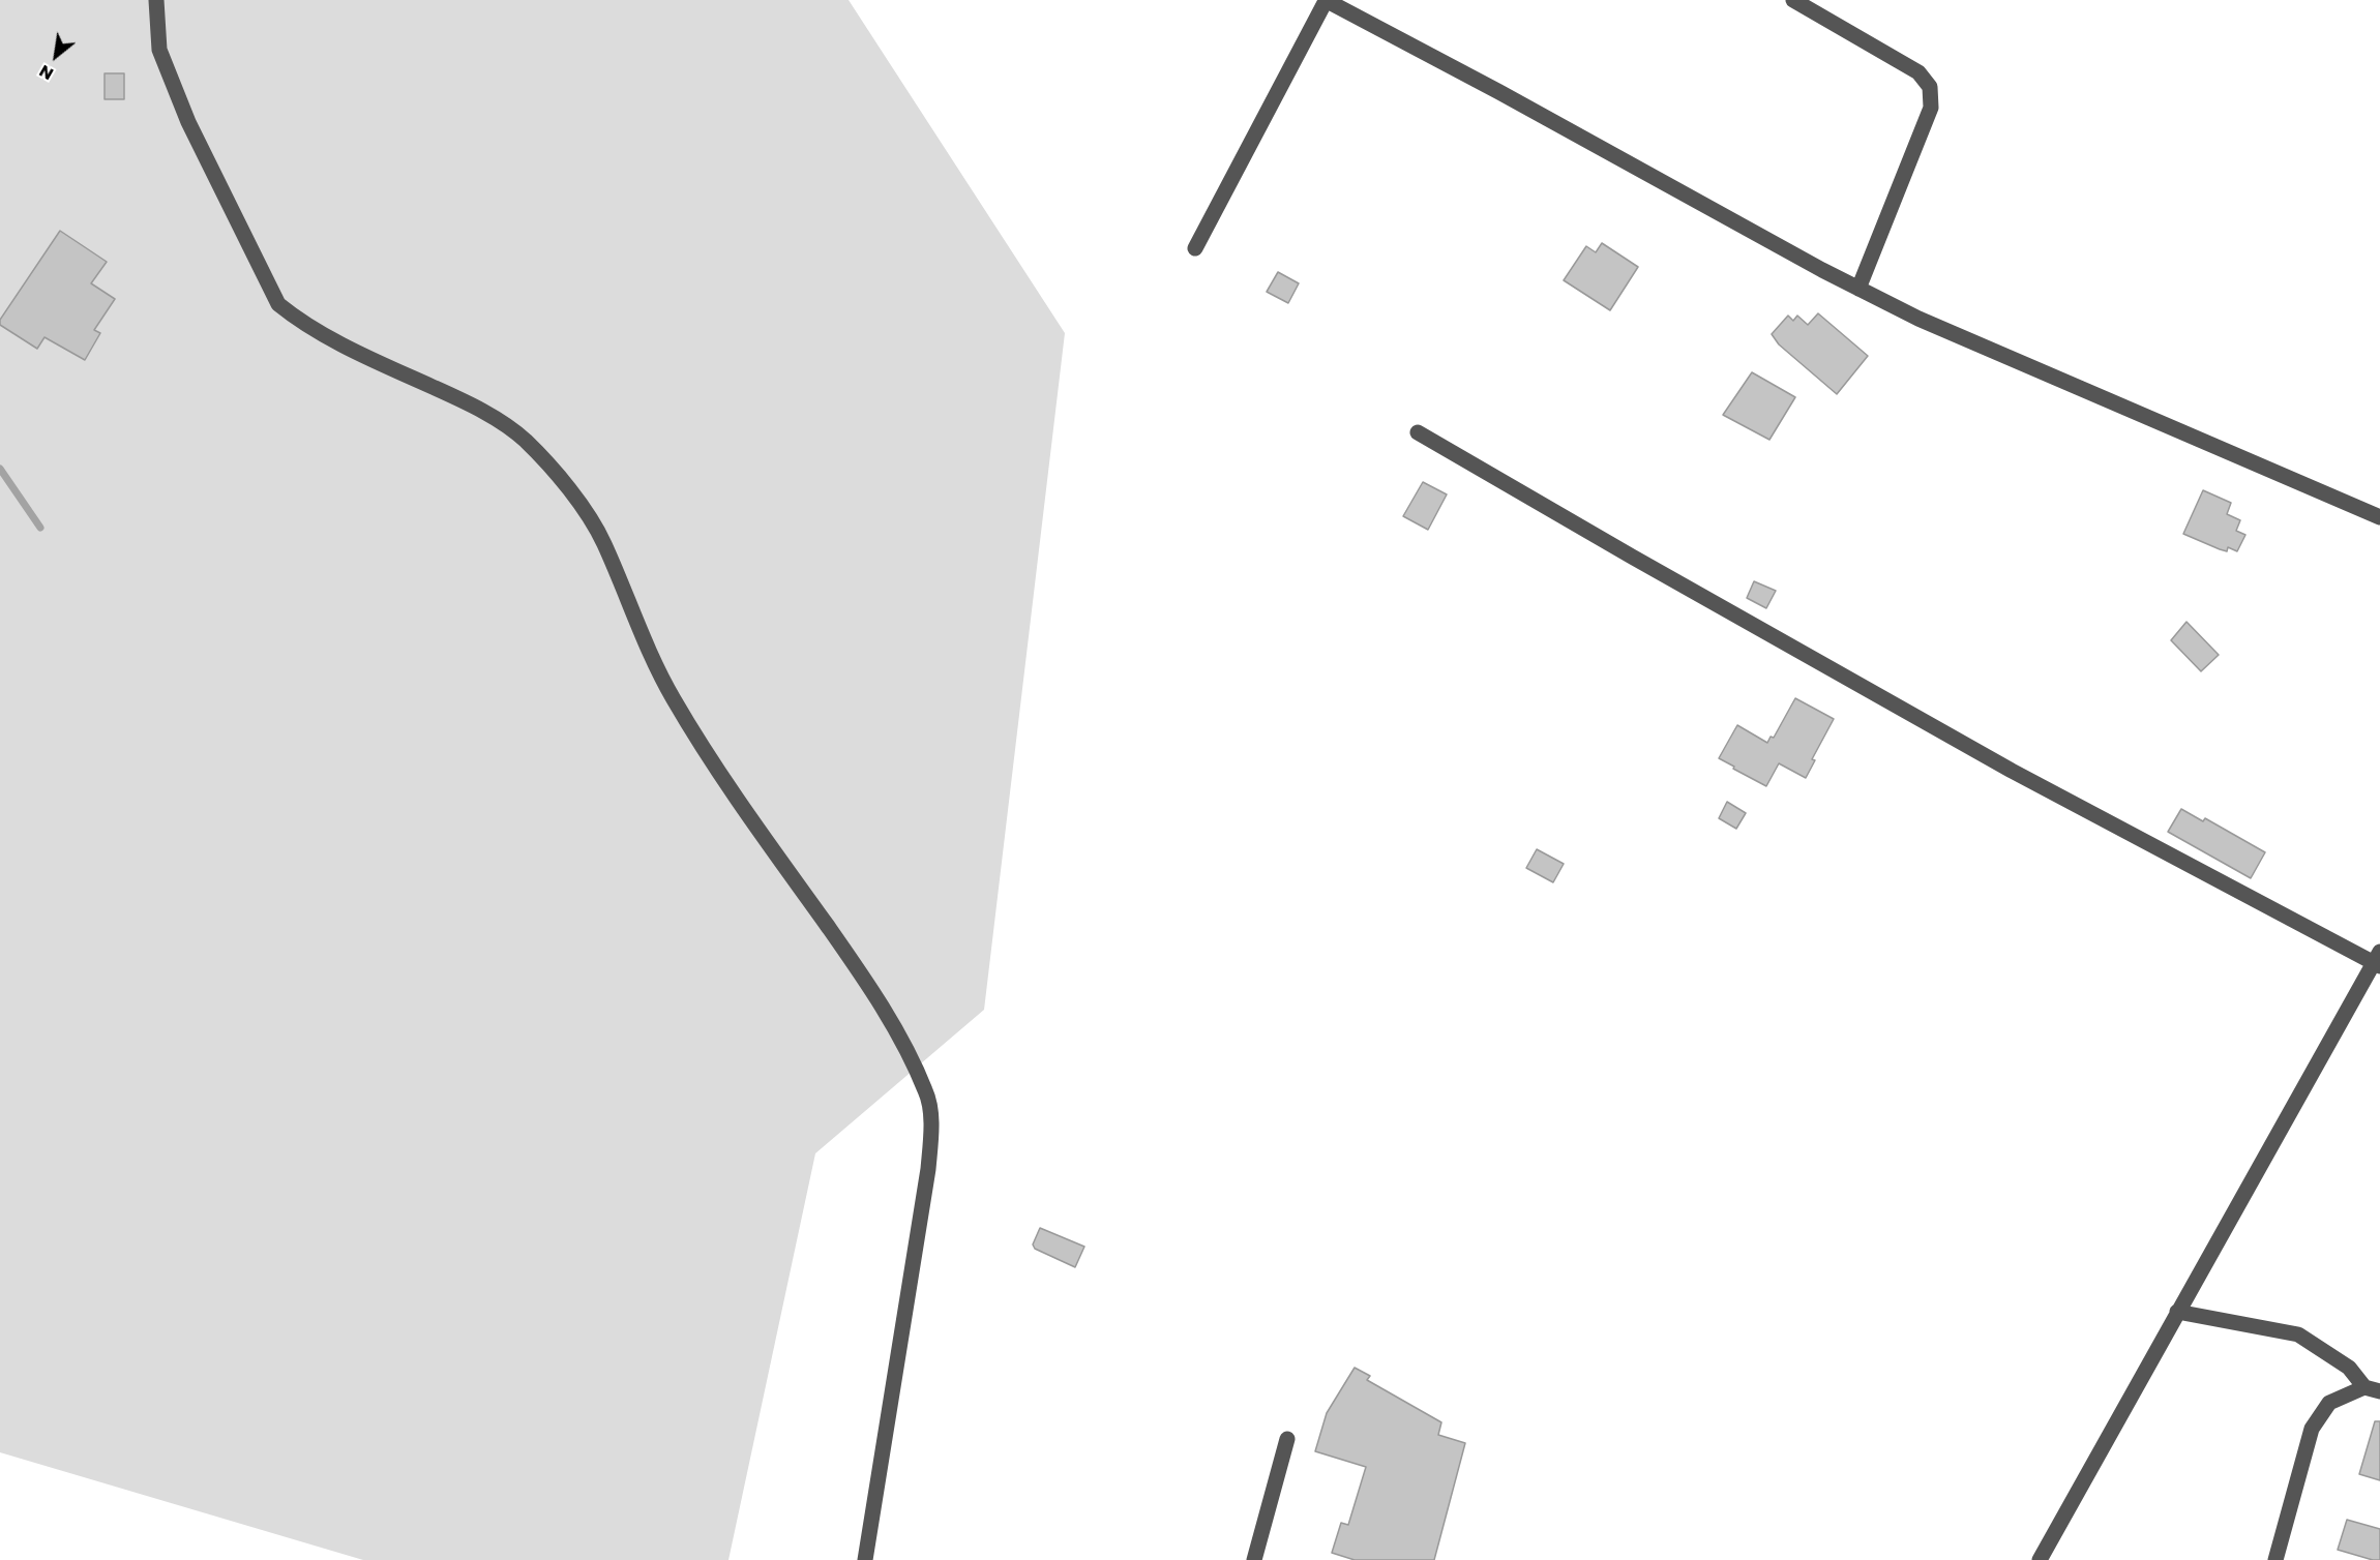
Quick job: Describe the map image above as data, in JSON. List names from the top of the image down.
{
  "north": "bottom left"
}
